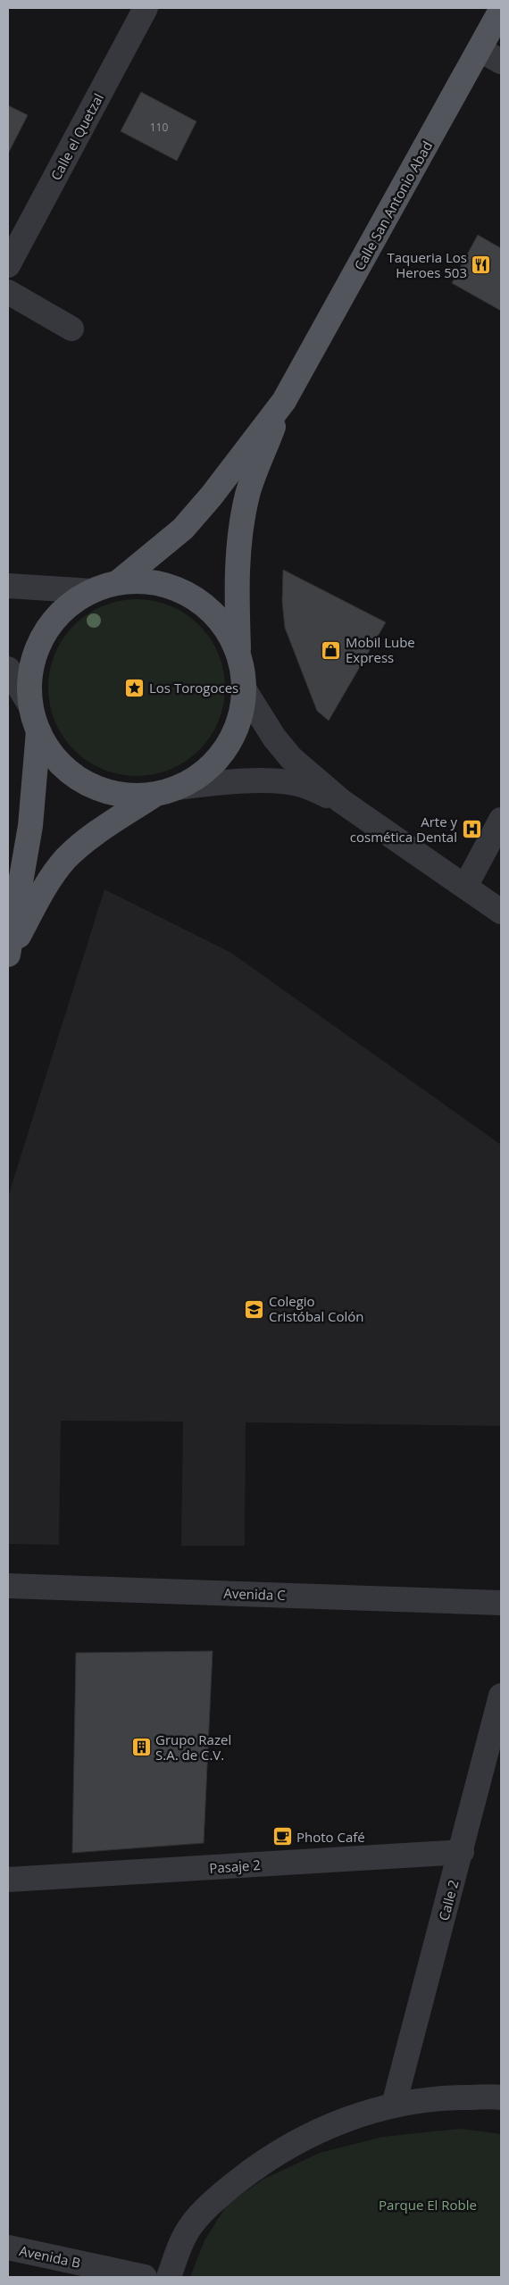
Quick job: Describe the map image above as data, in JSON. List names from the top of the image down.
{
  "streets": {
    "main road": ["Calle San Antonio Abad"],
    "street": [
      "Calle el Quetzal",
      "Avenida C",
      "Pasaje 2",
      "Calle 2",
      "Avenida B"
    ]
  },
  "crossings": [
    ["Pasaje 2", "Calle 2"]
  ],
  "parks": ["Parque El Roble"],
  "places": {
    "restaurant": ["Taqueria Los Heroes 503"],
    "shop": ["Mobil Lube Express"],
    "place": ["Los Torogoces"],
    "hospital": ["Arte y cosmética Dental"],
    "school or university": ["Colegio Cristóbal Colón"],
    "building": ["Grupo Razel S.A. de C.V."],
    "cafe": ["Photo Café"]
  },
  "house_numbers": ["110"]
}
